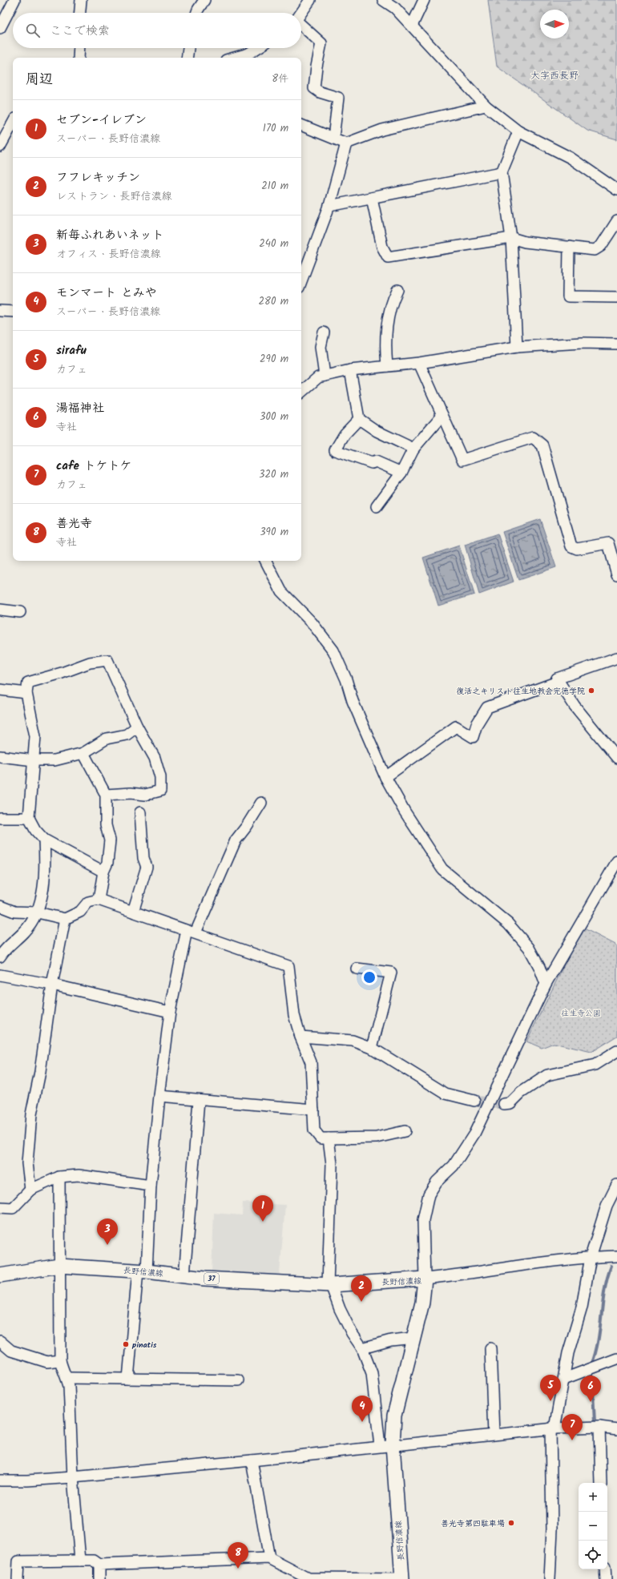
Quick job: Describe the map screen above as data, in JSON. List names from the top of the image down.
{
  "streets": {
    "main road": ["長野信濃線", "37"]
  },
  "districts": ["大字西長野"],
  "parks": ["往生寺公園"],
  "places": ["復活之キリスト往生地教会完徳学院", "pinatis", "善光寺第四駐車場"],
  "north": "right",
  "page": {
    "search": "ここで検索",
    "heading": ["周辺", "8件"],
    "list": [
      {
        "mark": "1",
        "name": "セブン-イレブン",
        "note": "スーパー · 長野信濃線",
        "value": "170 m"
      },
      {
        "mark": "2",
        "name": "フフレキッチン",
        "note": "レストラン · 長野信濃線",
        "value": "210 m"
      },
      {
        "mark": "3",
        "name": "新毎ふれあいネット",
        "note": "オフィス · 長野信濃線",
        "value": "240 m"
      },
      {
        "mark": "4",
        "name": "モンマート とみや",
        "note": "スーパー · 長野信濃線",
        "value": "280 m"
      },
      {
        "mark": "5",
        "name": "sirafu",
        "note": "カフェ",
        "value": "290 m"
      },
      {
        "mark": "6",
        "name": "湯福神社",
        "note": "寺社",
        "value": "300 m"
      },
      {
        "mark": "7",
        "name": "cafe トケトケ",
        "note": "カフェ",
        "value": "320 m"
      },
      {
        "mark": "8",
        "name": "善光寺",
        "note": "寺社",
        "value": "390 m"
      }
    ],
    "pins": [
      "1",
      "3",
      "2",
      "5",
      "6",
      "4",
      "7",
      "8"
    ],
    "map_buttons": ["+", "−"]
  }
}
